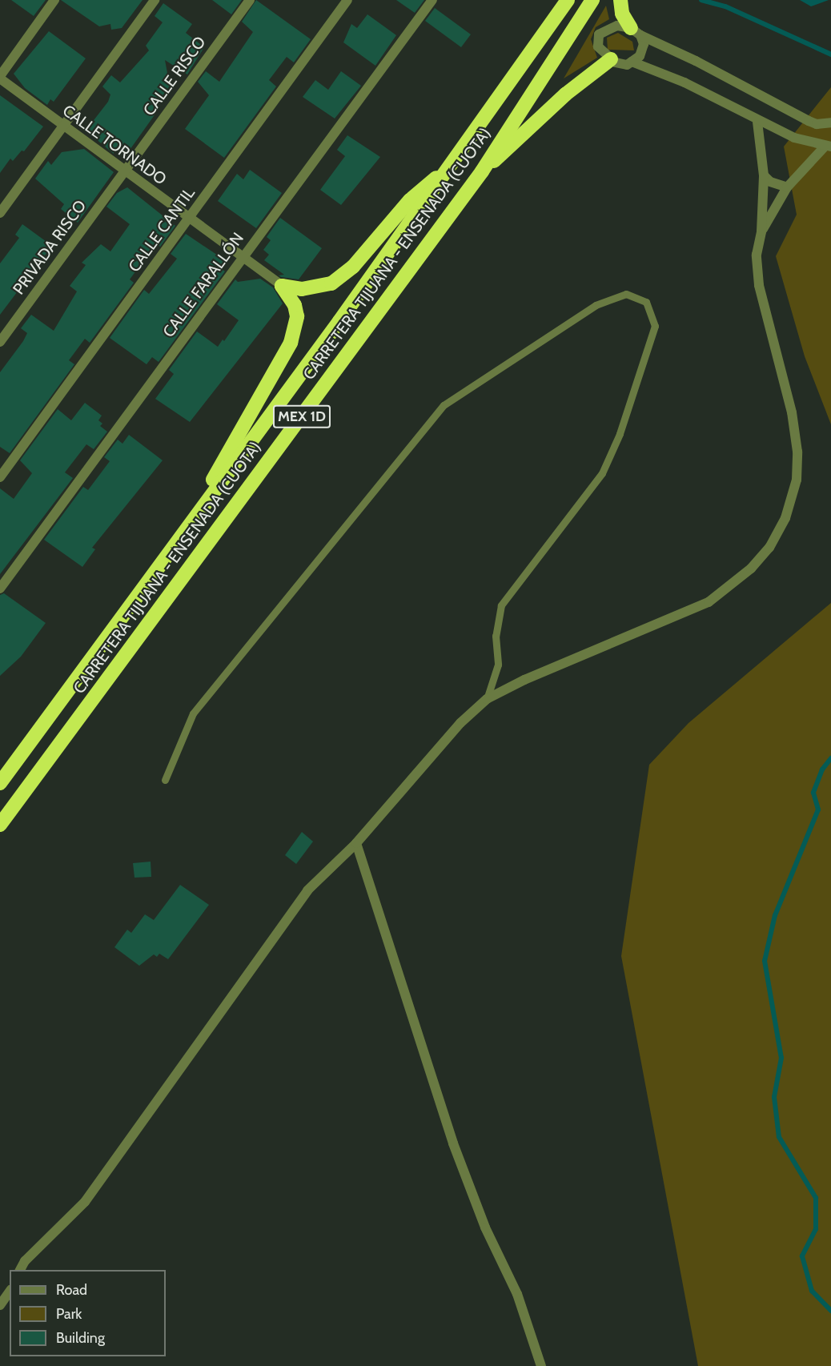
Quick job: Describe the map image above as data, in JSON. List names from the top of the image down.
{
  "streets": {
    "highway": ["CARRETERA TIJUANA - ENSENADA (CUOTA)", "MEX 1D"],
    "street": [
      "CALLE RISCO",
      "CALLE TORNADO",
      "CALLE CANTIL",
      "PRIVADA RISCO",
      "CALLE FARALLÓN"
    ]
  },
  "crossings": [
    ["CALLE RISCO", "CALLE TORNADO"],
    ["CALLE RISCO", "PRIVADA RISCO"],
    ["CALLE TORNADO", "CALLE CANTIL"],
    ["CALLE TORNADO", "PRIVADA RISCO"],
    ["CALLE TORNADO", "CALLE FARALLÓN"]
  ],
  "legend": ["Road", "Park", "Building"]
}
